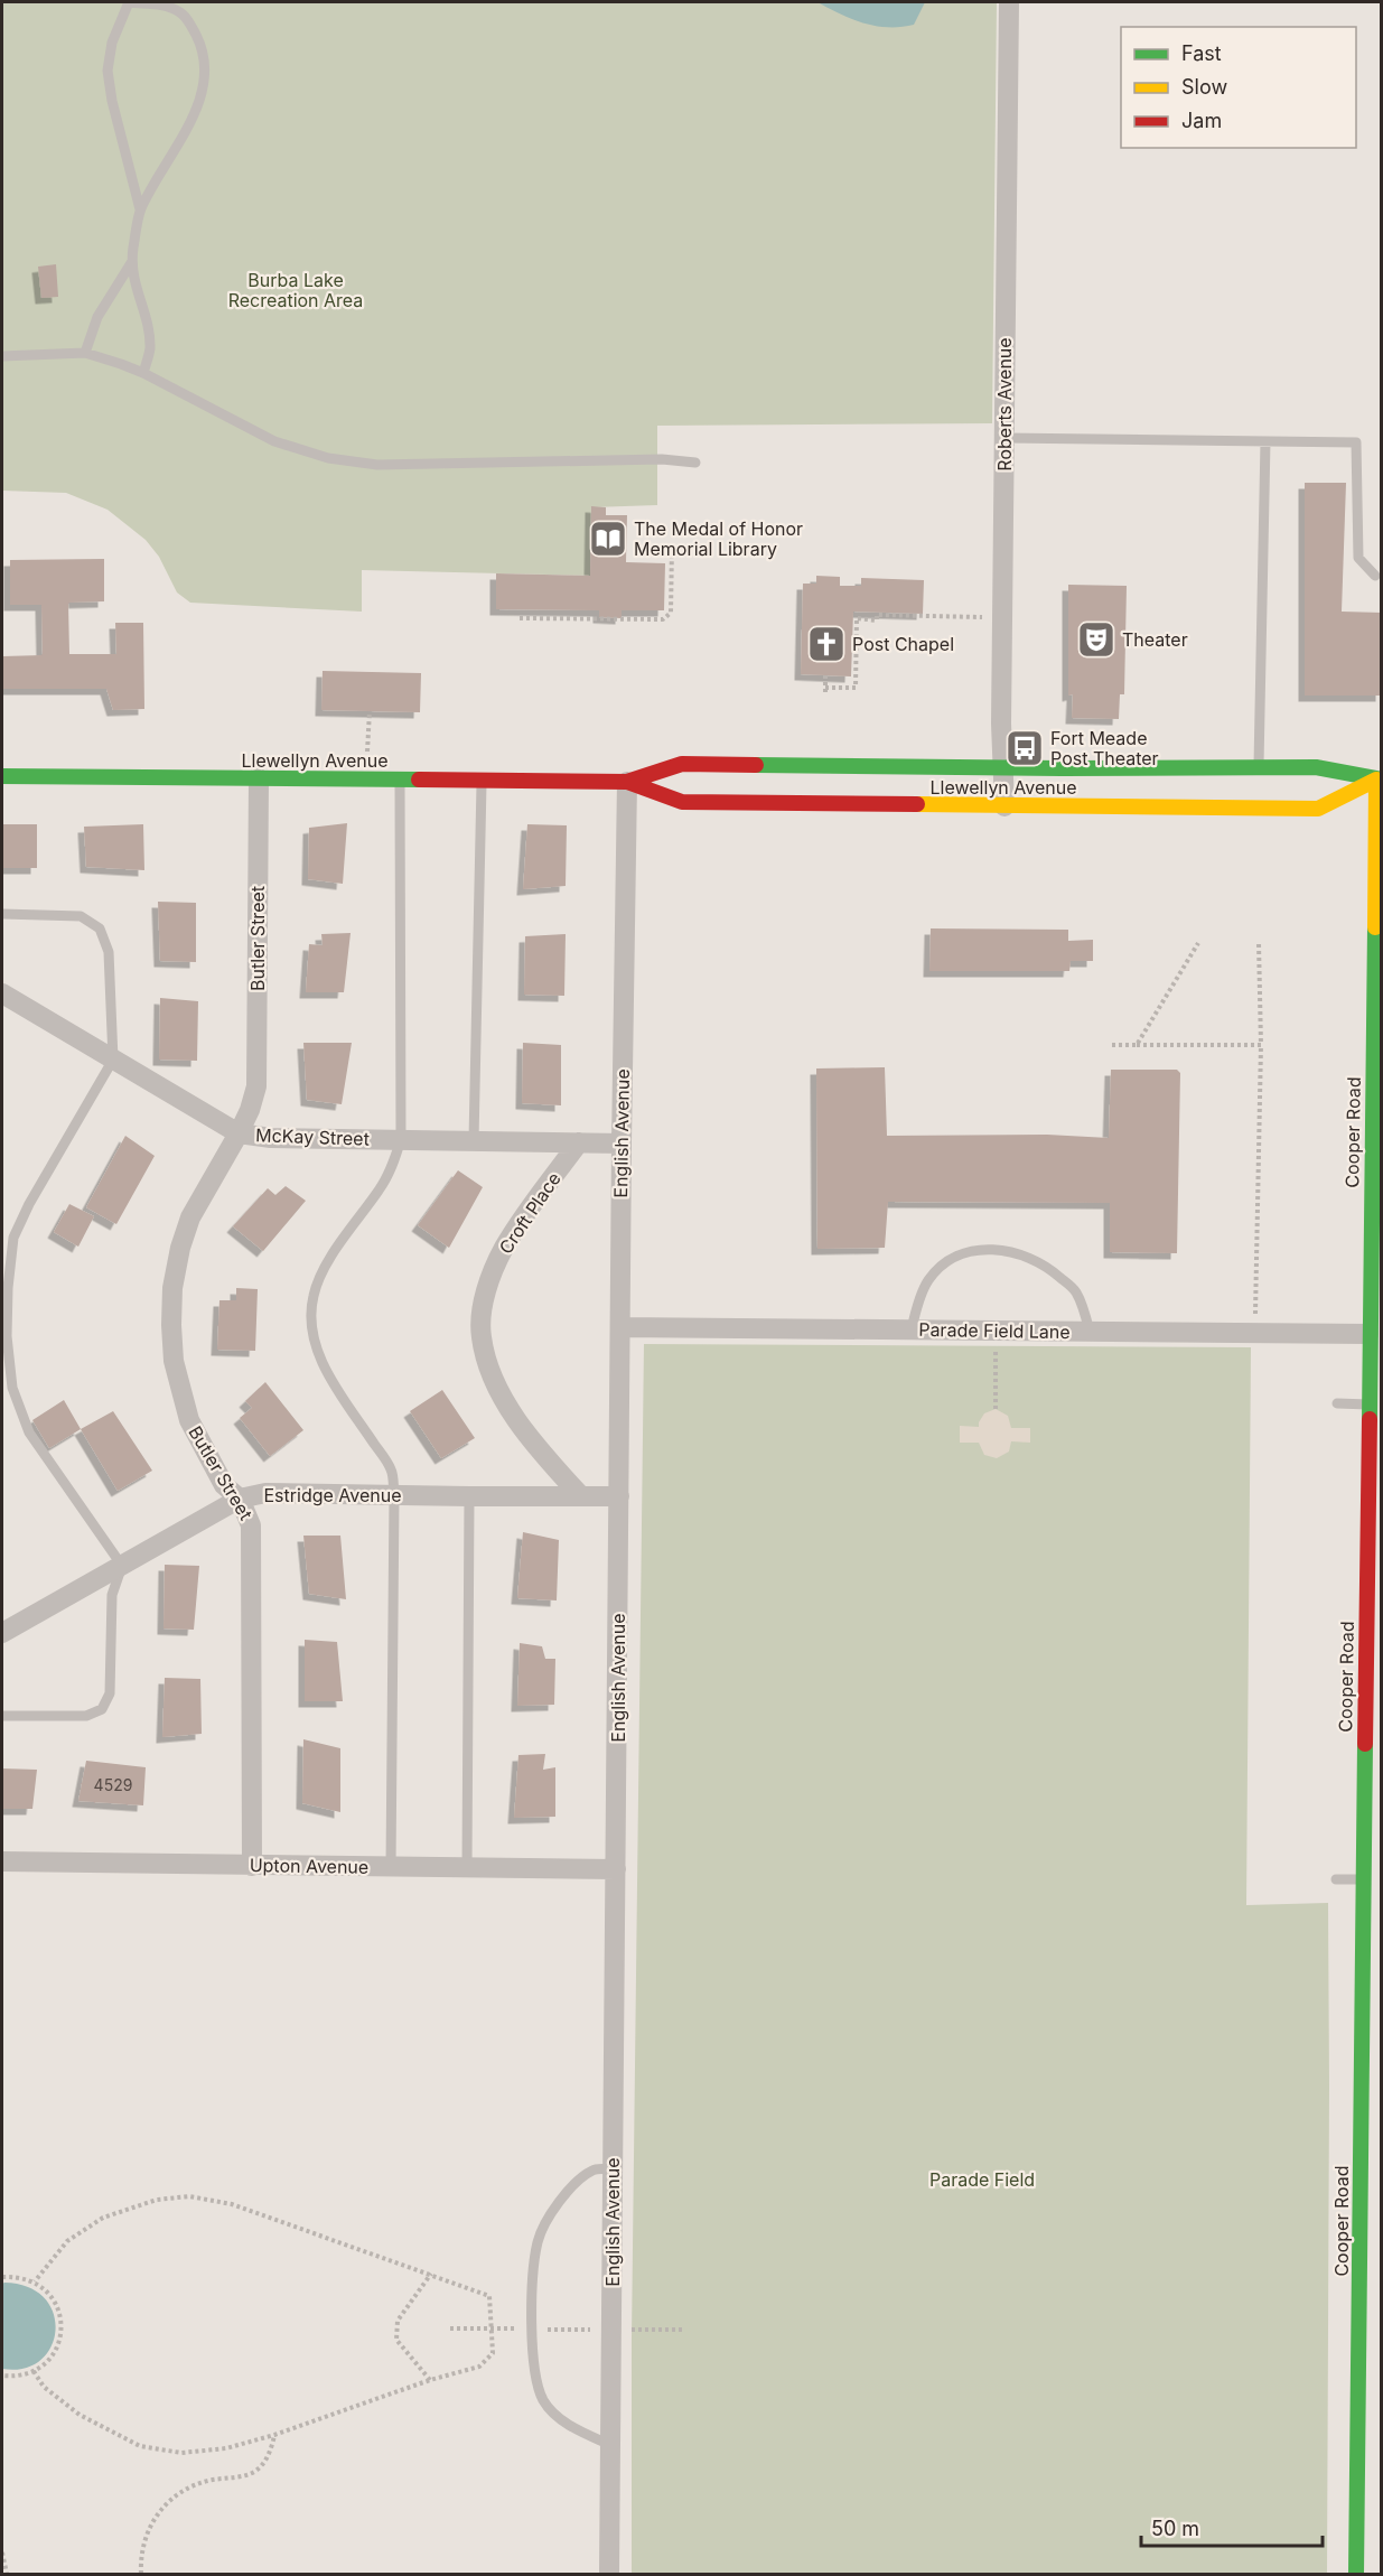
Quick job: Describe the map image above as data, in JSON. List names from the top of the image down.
{
  "streets": {
    "street": [
      "Roberts Avenue",
      "Llewellyn Avenue",
      "Butler Street",
      "Cooper Road",
      "English Avenue",
      "McKay Street",
      "Croft Place",
      "Parade Field Lane",
      "Estridge Avenue",
      "Upton Avenue"
    ]
  },
  "crossings": [
    ["Roberts Avenue", "Llewellyn Avenue"],
    ["Llewellyn Avenue", "Butler Street"],
    ["Llewellyn Avenue", "Cooper Road"],
    ["Llewellyn Avenue", "English Avenue"],
    ["Butler Street", "McKay Street"],
    ["Butler Street", "Estridge Avenue"],
    ["Butler Street", "Upton Avenue"],
    ["Cooper Road", "Parade Field Lane"],
    ["English Avenue", "McKay Street"],
    ["English Avenue", "Parade Field Lane"],
    ["English Avenue", "Estridge Avenue"],
    ["English Avenue", "Upton Avenue"],
    ["McKay Street", "Croft Place"],
    ["Croft Place", "Estridge Avenue"]
  ],
  "parks": ["Burba Lake Recreation Area", "Parade Field"],
  "places": {
    "library": ["The Medal of Honor Memorial Library"],
    "theatre": ["Theater"],
    "church": ["Post Chapel"],
    "bus stop": ["Fort Meade Post Theater"]
  },
  "house_numbers": ["4529"],
  "legend": ["Fast", "Slow", "Jam"],
  "scale_bar": "50 m"
}
